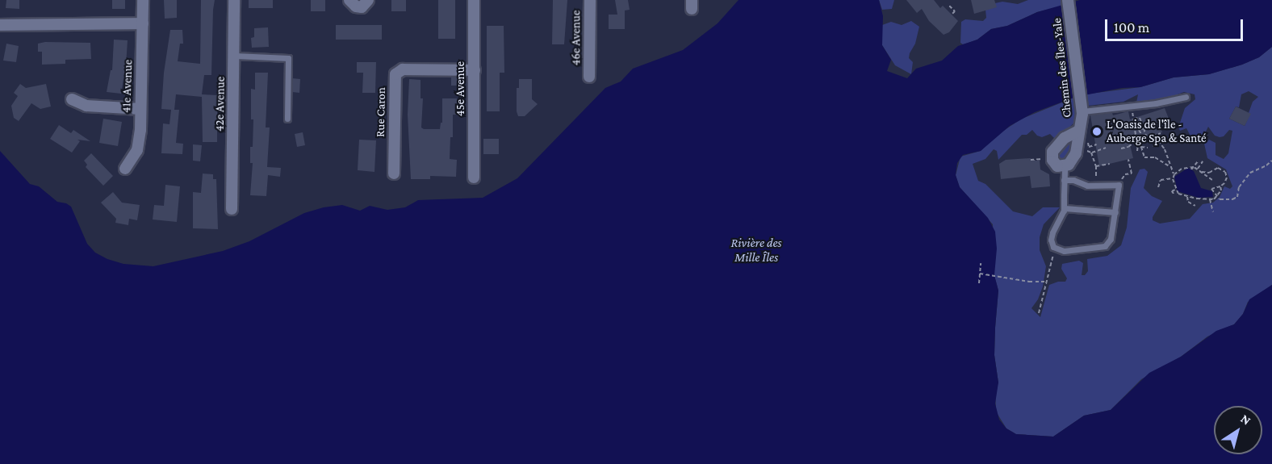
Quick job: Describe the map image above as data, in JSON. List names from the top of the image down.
{
  "streets": {
    "street": [
      "46e Avenue",
      "Chemin des Îles-Yale",
      "41e Avenue",
      "45e Avenue",
      "42e Avenue",
      "Rue Caron"
    ]
  },
  "crossings": [
    ["45e Avenue", "Rue Caron"]
  ],
  "water": ["Rivière des Mille Îles"],
  "places": ["L'Oasis de l'île - Auberge Spa & Santé"],
  "scale_bar": "100 m",
  "north": "top right"
}
